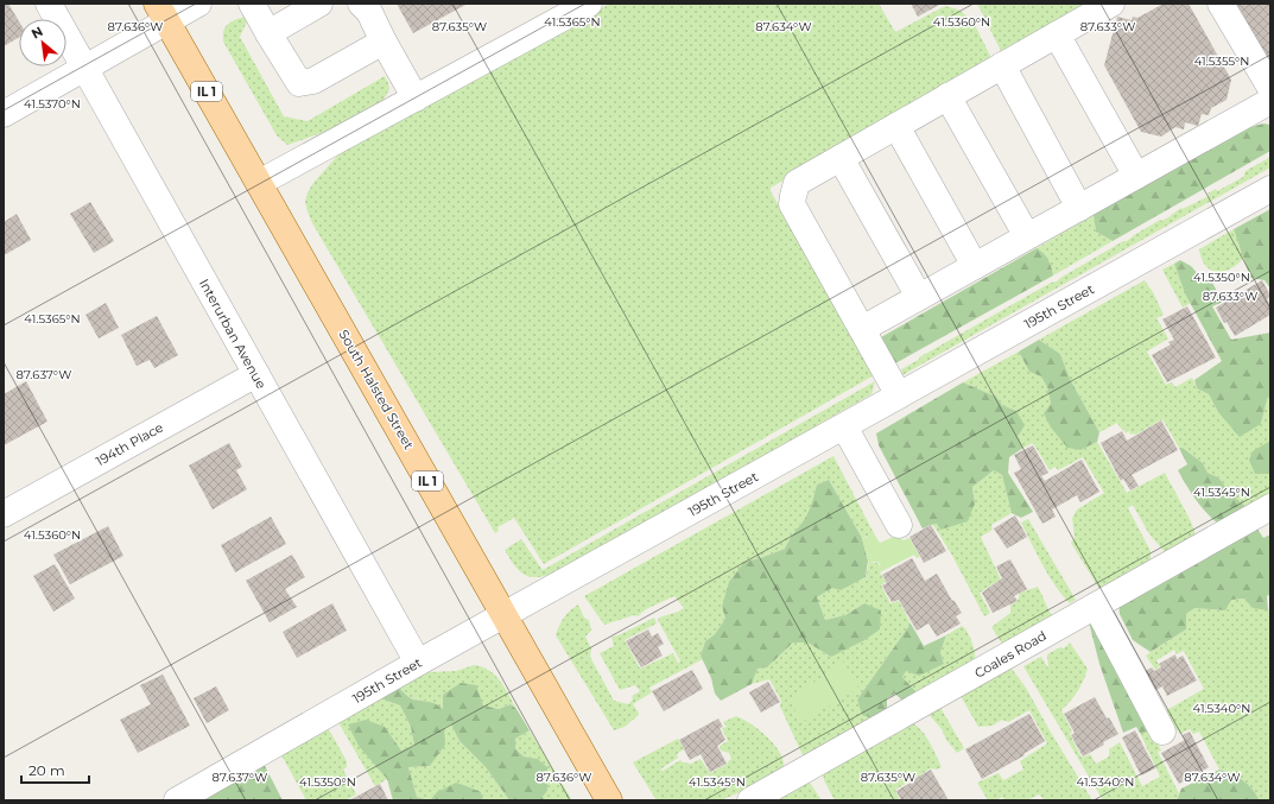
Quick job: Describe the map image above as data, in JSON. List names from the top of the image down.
{
  "streets": {
    "main road": ["IL 1", "South Halsted Street"],
    "street": [
      "195th Street",
      "Interurban Avenue",
      "194th Place",
      "Coales Road"
    ]
  },
  "crossings": [
    ["195th Street", "Interurban Avenue"],
    ["195th Street", "South Halsted Street"],
    ["Interurban Avenue", "194th Place"]
  ],
  "scale_bar": "20 m",
  "north": "top left",
  "coordinates": [
    "41.5365°N",
    "41.5360°N",
    "87.636°W",
    "87.635°W",
    "87.634°W",
    "87.633°W",
    "41.5355°N",
    "41.5370°N",
    "41.5350°N",
    "87.637°W",
    "41.5345°N",
    "41.5340°N"
  ]
}
